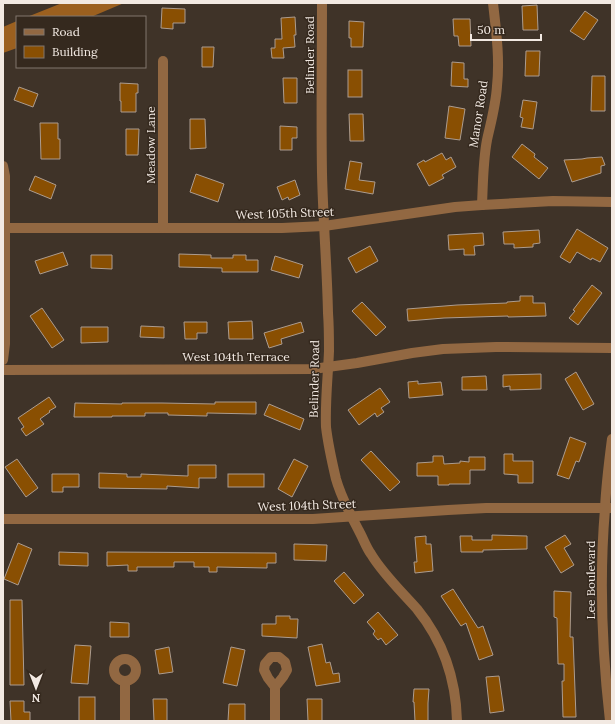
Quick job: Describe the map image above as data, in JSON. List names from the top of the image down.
{
  "streets": {
    "street": [
      "Belinder Road",
      "Manor Road",
      "Meadow Lane",
      "West 105th Street",
      "West 104th Terrace",
      "West 104th Street",
      "Lee Boulevard"
    ]
  },
  "crossings": [
    ["Belinder Road", "West 105th Street"],
    ["Belinder Road", "West 104th Terrace"],
    ["Belinder Road", "West 104th Street"],
    ["Manor Road", "West 105th Street"],
    ["Meadow Lane", "West 105th Street"],
    ["West 104th Street", "Lee Boulevard"]
  ],
  "legend": ["Road", "Building"],
  "scale_bar": "50 m",
  "north": "bottom"
}
